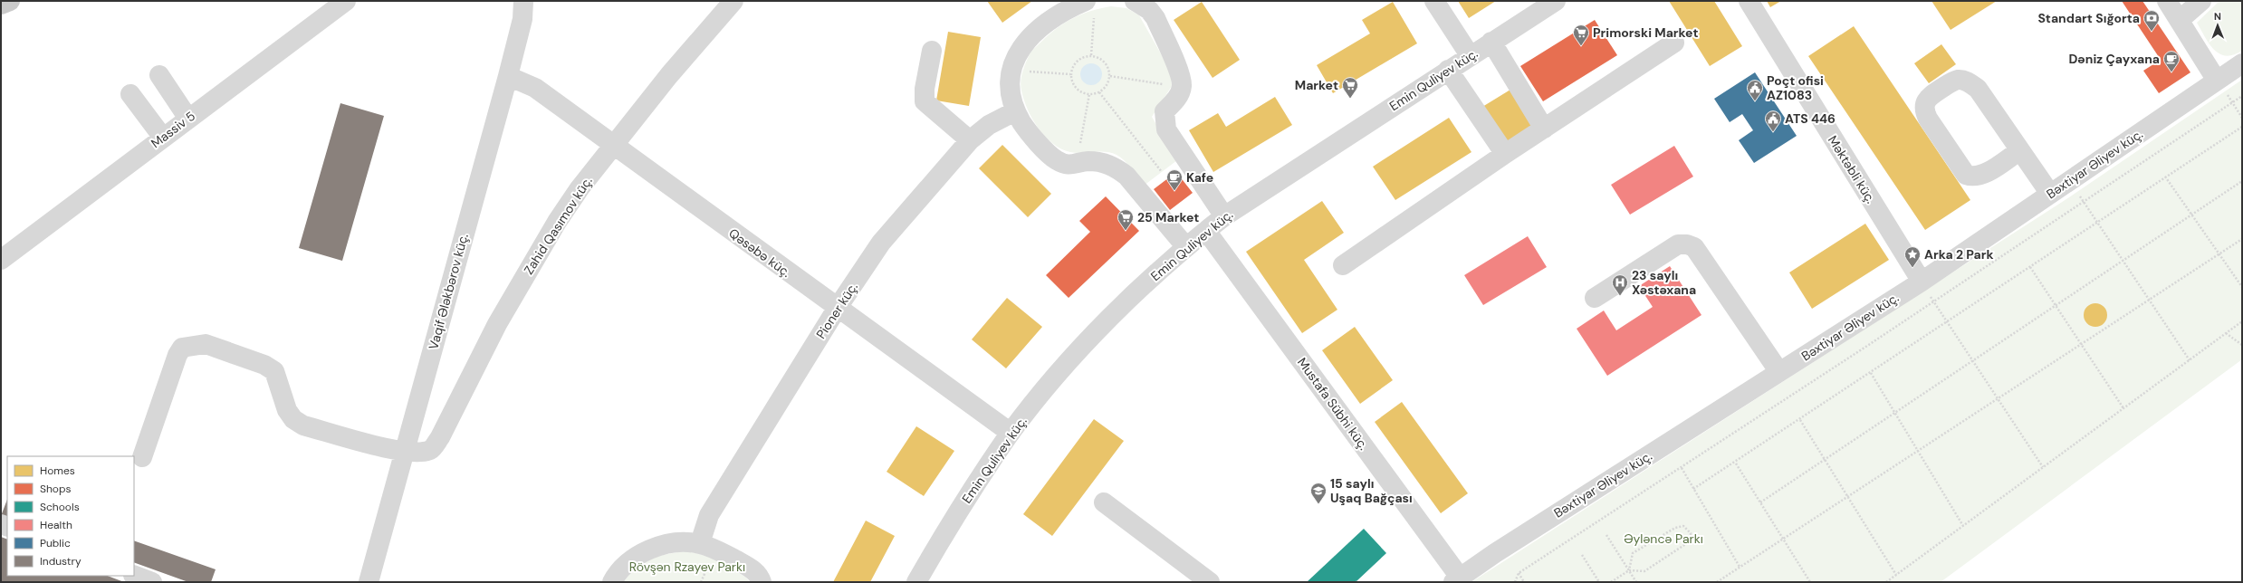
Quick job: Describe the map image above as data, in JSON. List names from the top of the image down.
{
  "streets": {
    "street": [
      "Emin Quliyev küç.",
      "Massiv 5",
      "Bəxtiyar Əliyev küç.",
      "Məktəbli küç.",
      "Zahid Qasımov küç.",
      "Qəsəbə küç.",
      "Vaqif Ələkbərov küç.",
      "Pioner küç.",
      "Mustafa Sübhi küç."
    ]
  },
  "crossings": [
    ["Emin Quliyev küç.", "Qəsəbə küç."],
    ["Emin Quliyev küç.", "Mustafa Sübhi küç."],
    ["Bəxtiyar Əliyev küç.", "Məktəbli küç."],
    ["Bəxtiyar Əliyev küç.", "Mustafa Sübhi küç."],
    ["Zahid Qasımov küç.", "Qəsəbə küç."],
    ["Zahid Qasımov küç.", "Vaqif Ələkbərov küç."],
    ["Qəsəbə küç.", "Vaqif Ələkbərov küç."],
    ["Qəsəbə küç.", "Pioner küç."]
  ],
  "parks": ["Əyləncə Parkı", "Rövşən Rzayev Parkı"],
  "places": {
    "bank": ["Standart Sığorta"],
    "supermarket": ["Primorski Market", "Market", "25 Market"],
    "cafe": ["Dəniz Çayxana", "Kafe"],
    "public building": ["Poçt ofisi AZ1083", "ATS 446"],
    "place": ["Arka 2 Park"],
    "hospital": ["23 saylı Xəstəxana"],
    "school or university": ["15 saylı Uşaq Bağçası"]
  },
  "legend": [
    "Homes",
    "Shops",
    "Schools",
    "Health",
    "Public",
    "Industry"
  ],
  "north": "top"
}
